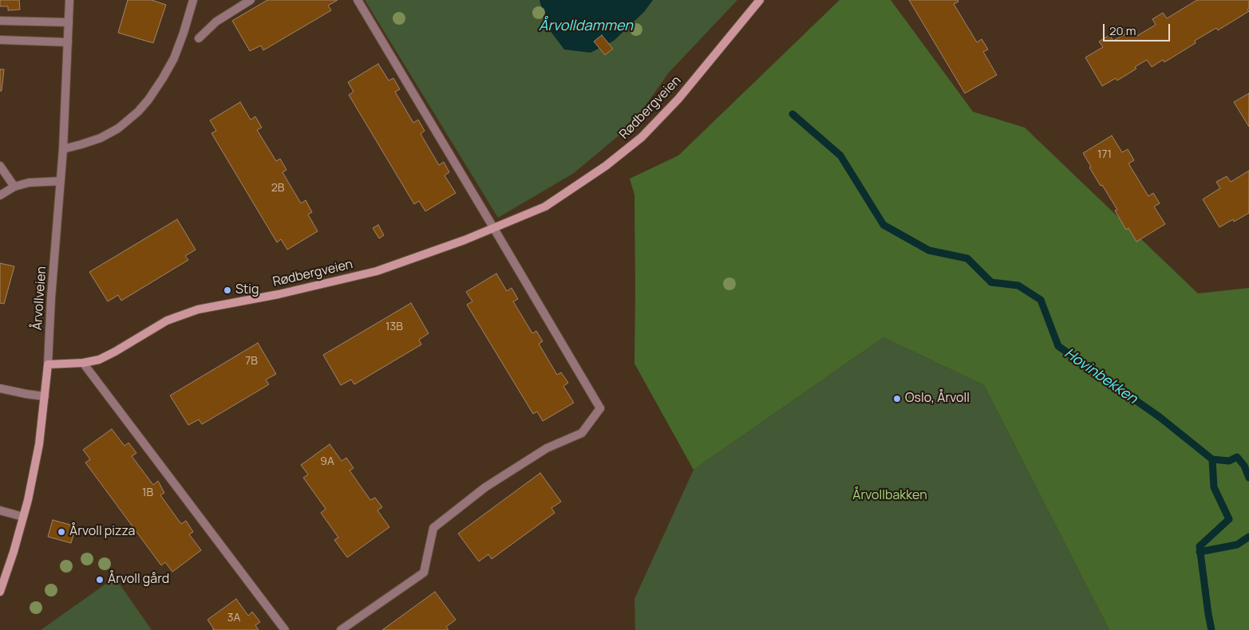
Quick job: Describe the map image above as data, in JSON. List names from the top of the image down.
{
  "streets": {
    "street": ["Rødbergveien", "Årvollveien"]
  },
  "crossings": [
    ["Rødbergveien", "Årvollveien"]
  ],
  "water": ["Årvolldammen", "Hovinbekken"],
  "parks": ["Årvollbakken"],
  "places": [
    "Stig",
    "Oslo, Årvoll",
    "Årvoll pizza",
    "Årvoll gård"
  ],
  "house_numbers": [
    "171",
    "2B",
    "13B",
    "7B",
    "9A",
    "1B",
    "3A"
  ],
  "scale_bar": "20 m"
}
